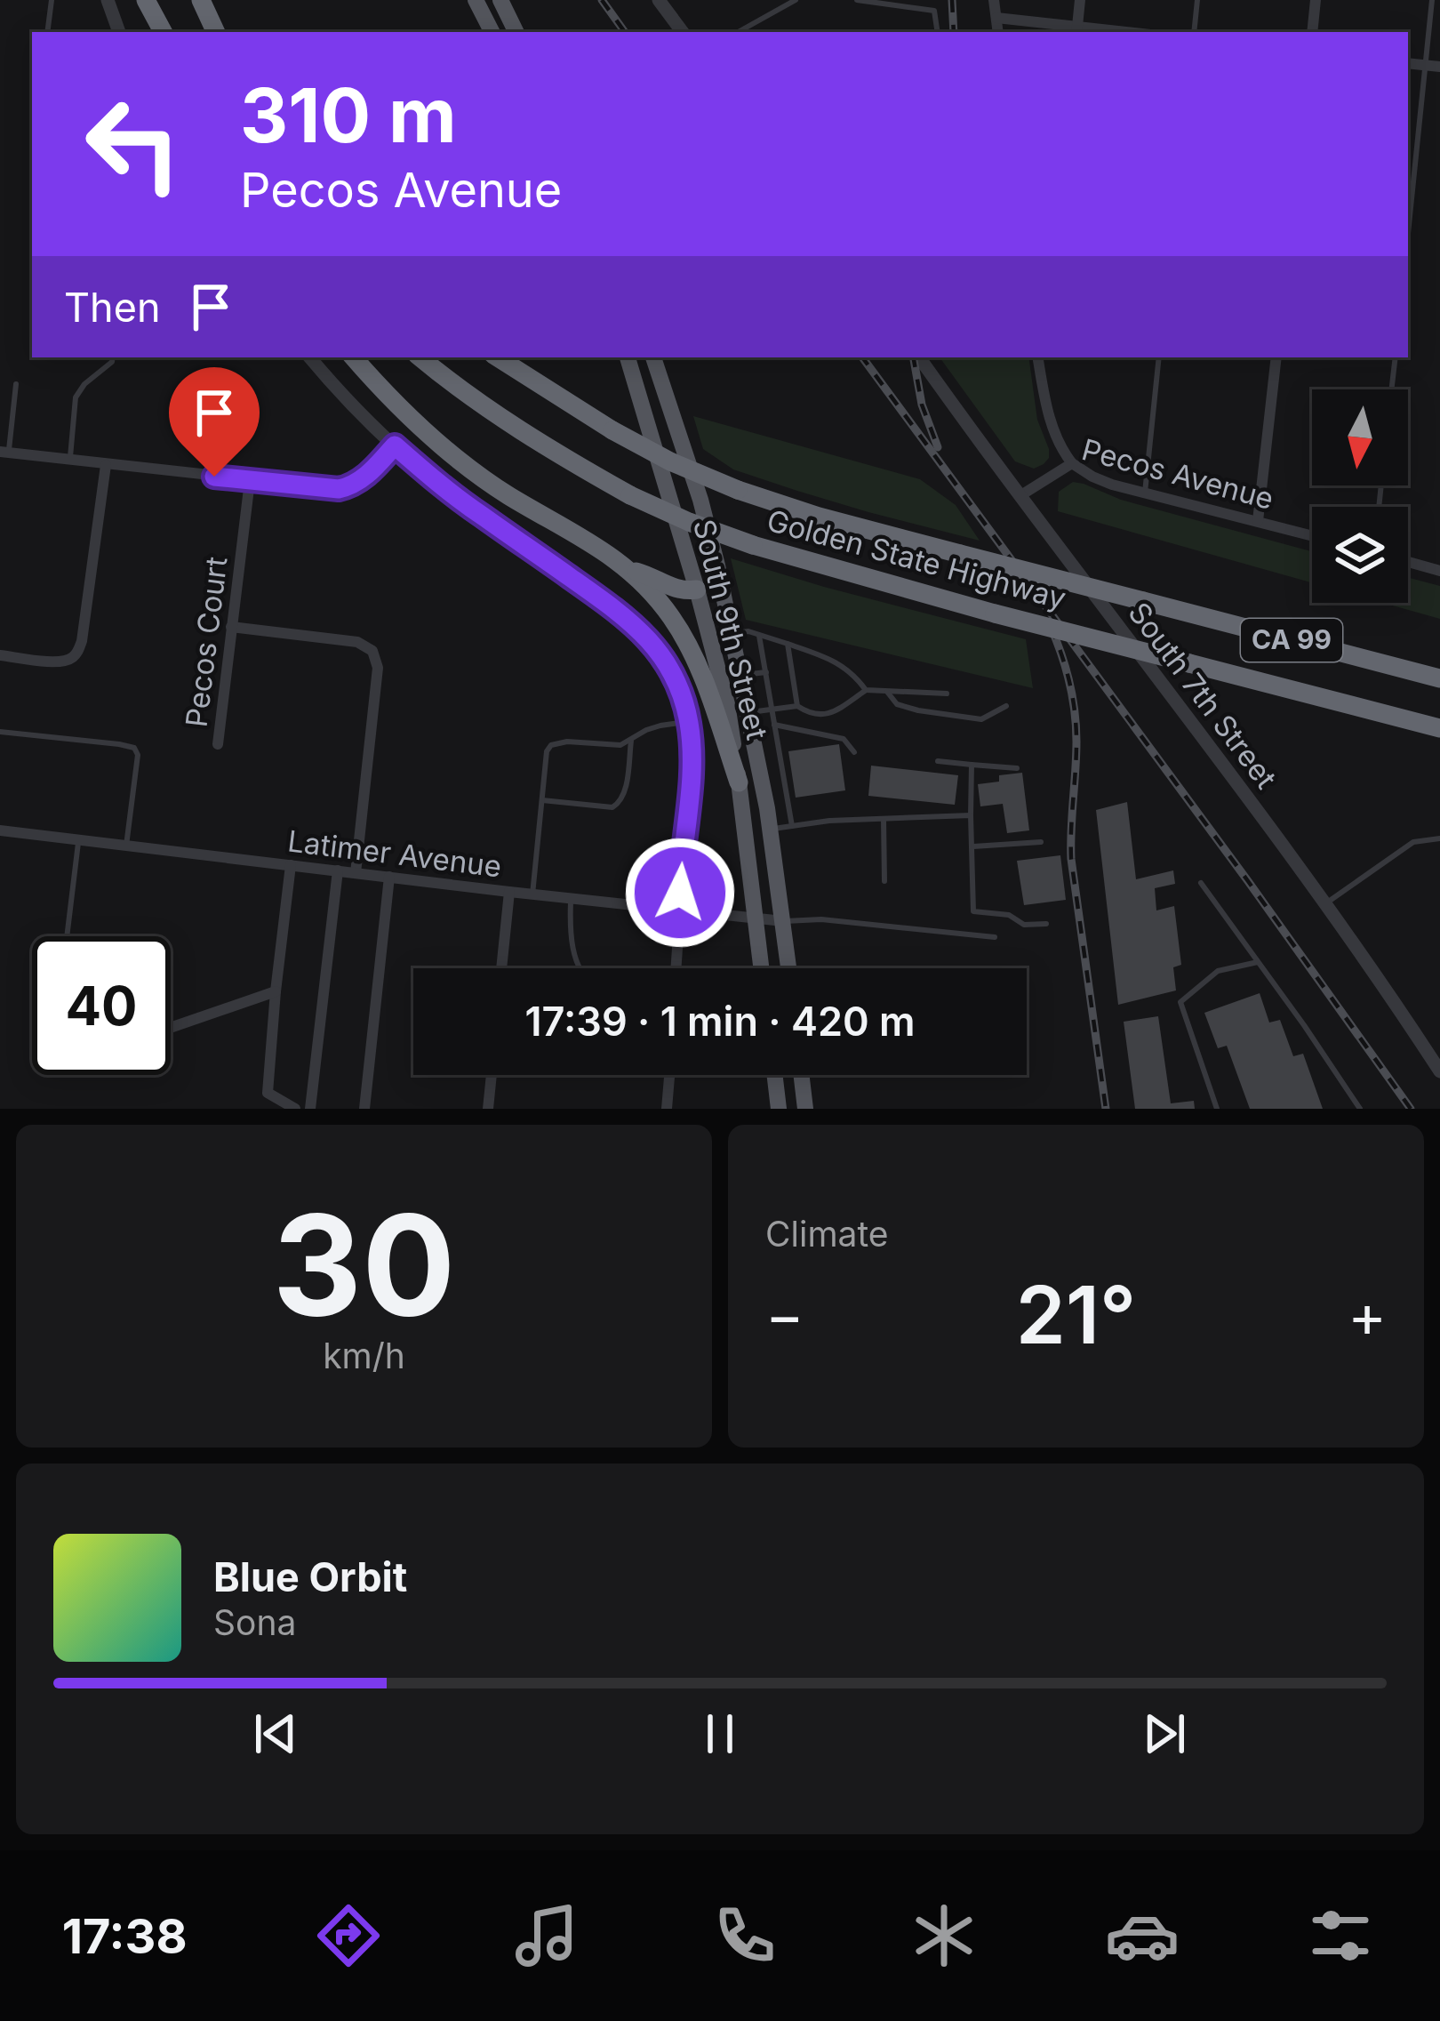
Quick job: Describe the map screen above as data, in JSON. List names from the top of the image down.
{
  "streets": {
    "highway": ["Golden State Highway", "CA 99"],
    "main road": ["South 9th Street"],
    "street": [
      "Pecos Avenue",
      "Pecos Court",
      "South 7th Street",
      "Latimer Avenue"
    ]
  },
  "crossings": [
    ["Pecos Avenue", "South 7th Street"],
    ["South 9th Street", "Latimer Avenue"]
  ],
  "north": "bottom",
  "page": {
    "turn": ["310 m", "Pecos Avenue"],
    "then": "Then",
    "limit": "40",
    "trip": "17:39 · 1 min · 420 m",
    "tile": [
      ["30", "km/h"],
      "Climate"
    ],
    "heat": ["−", "21°", "+"],
    "song": ["Blue Orbit", "Sona"],
    "tabs": "17:38"
  }
}
